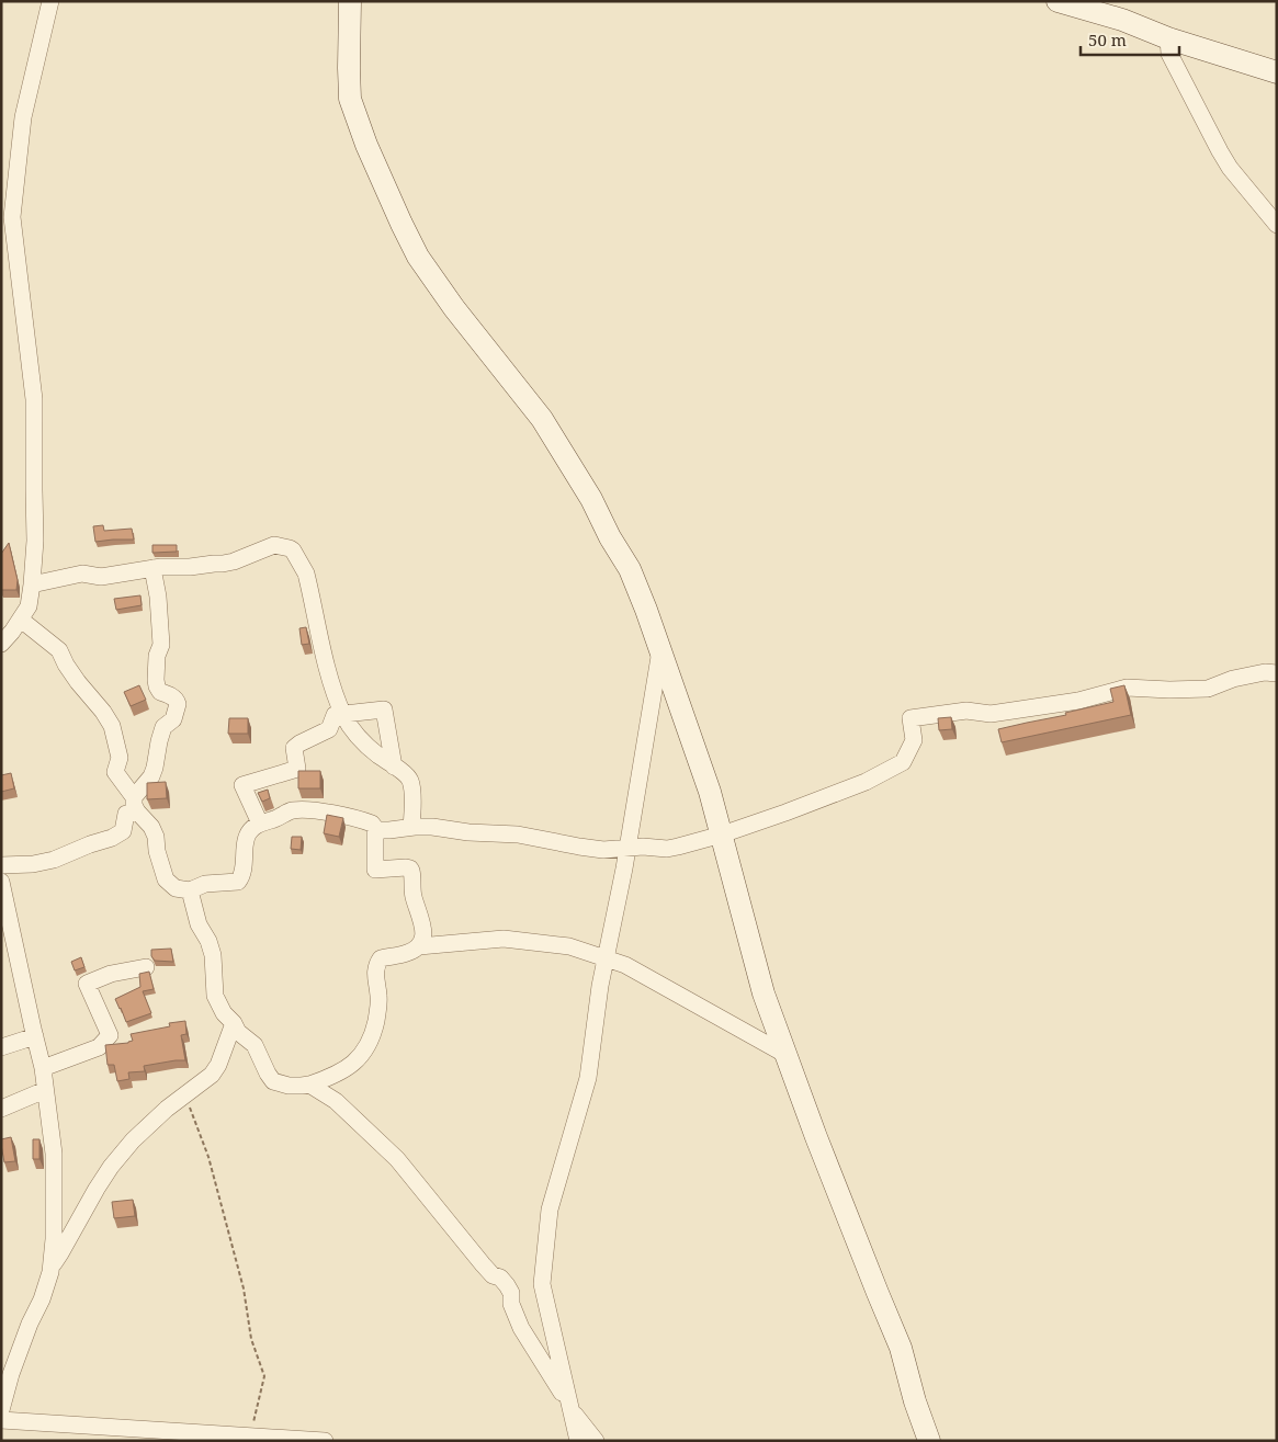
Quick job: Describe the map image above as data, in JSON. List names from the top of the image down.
{
  "scale_bar": "50 m"
}
